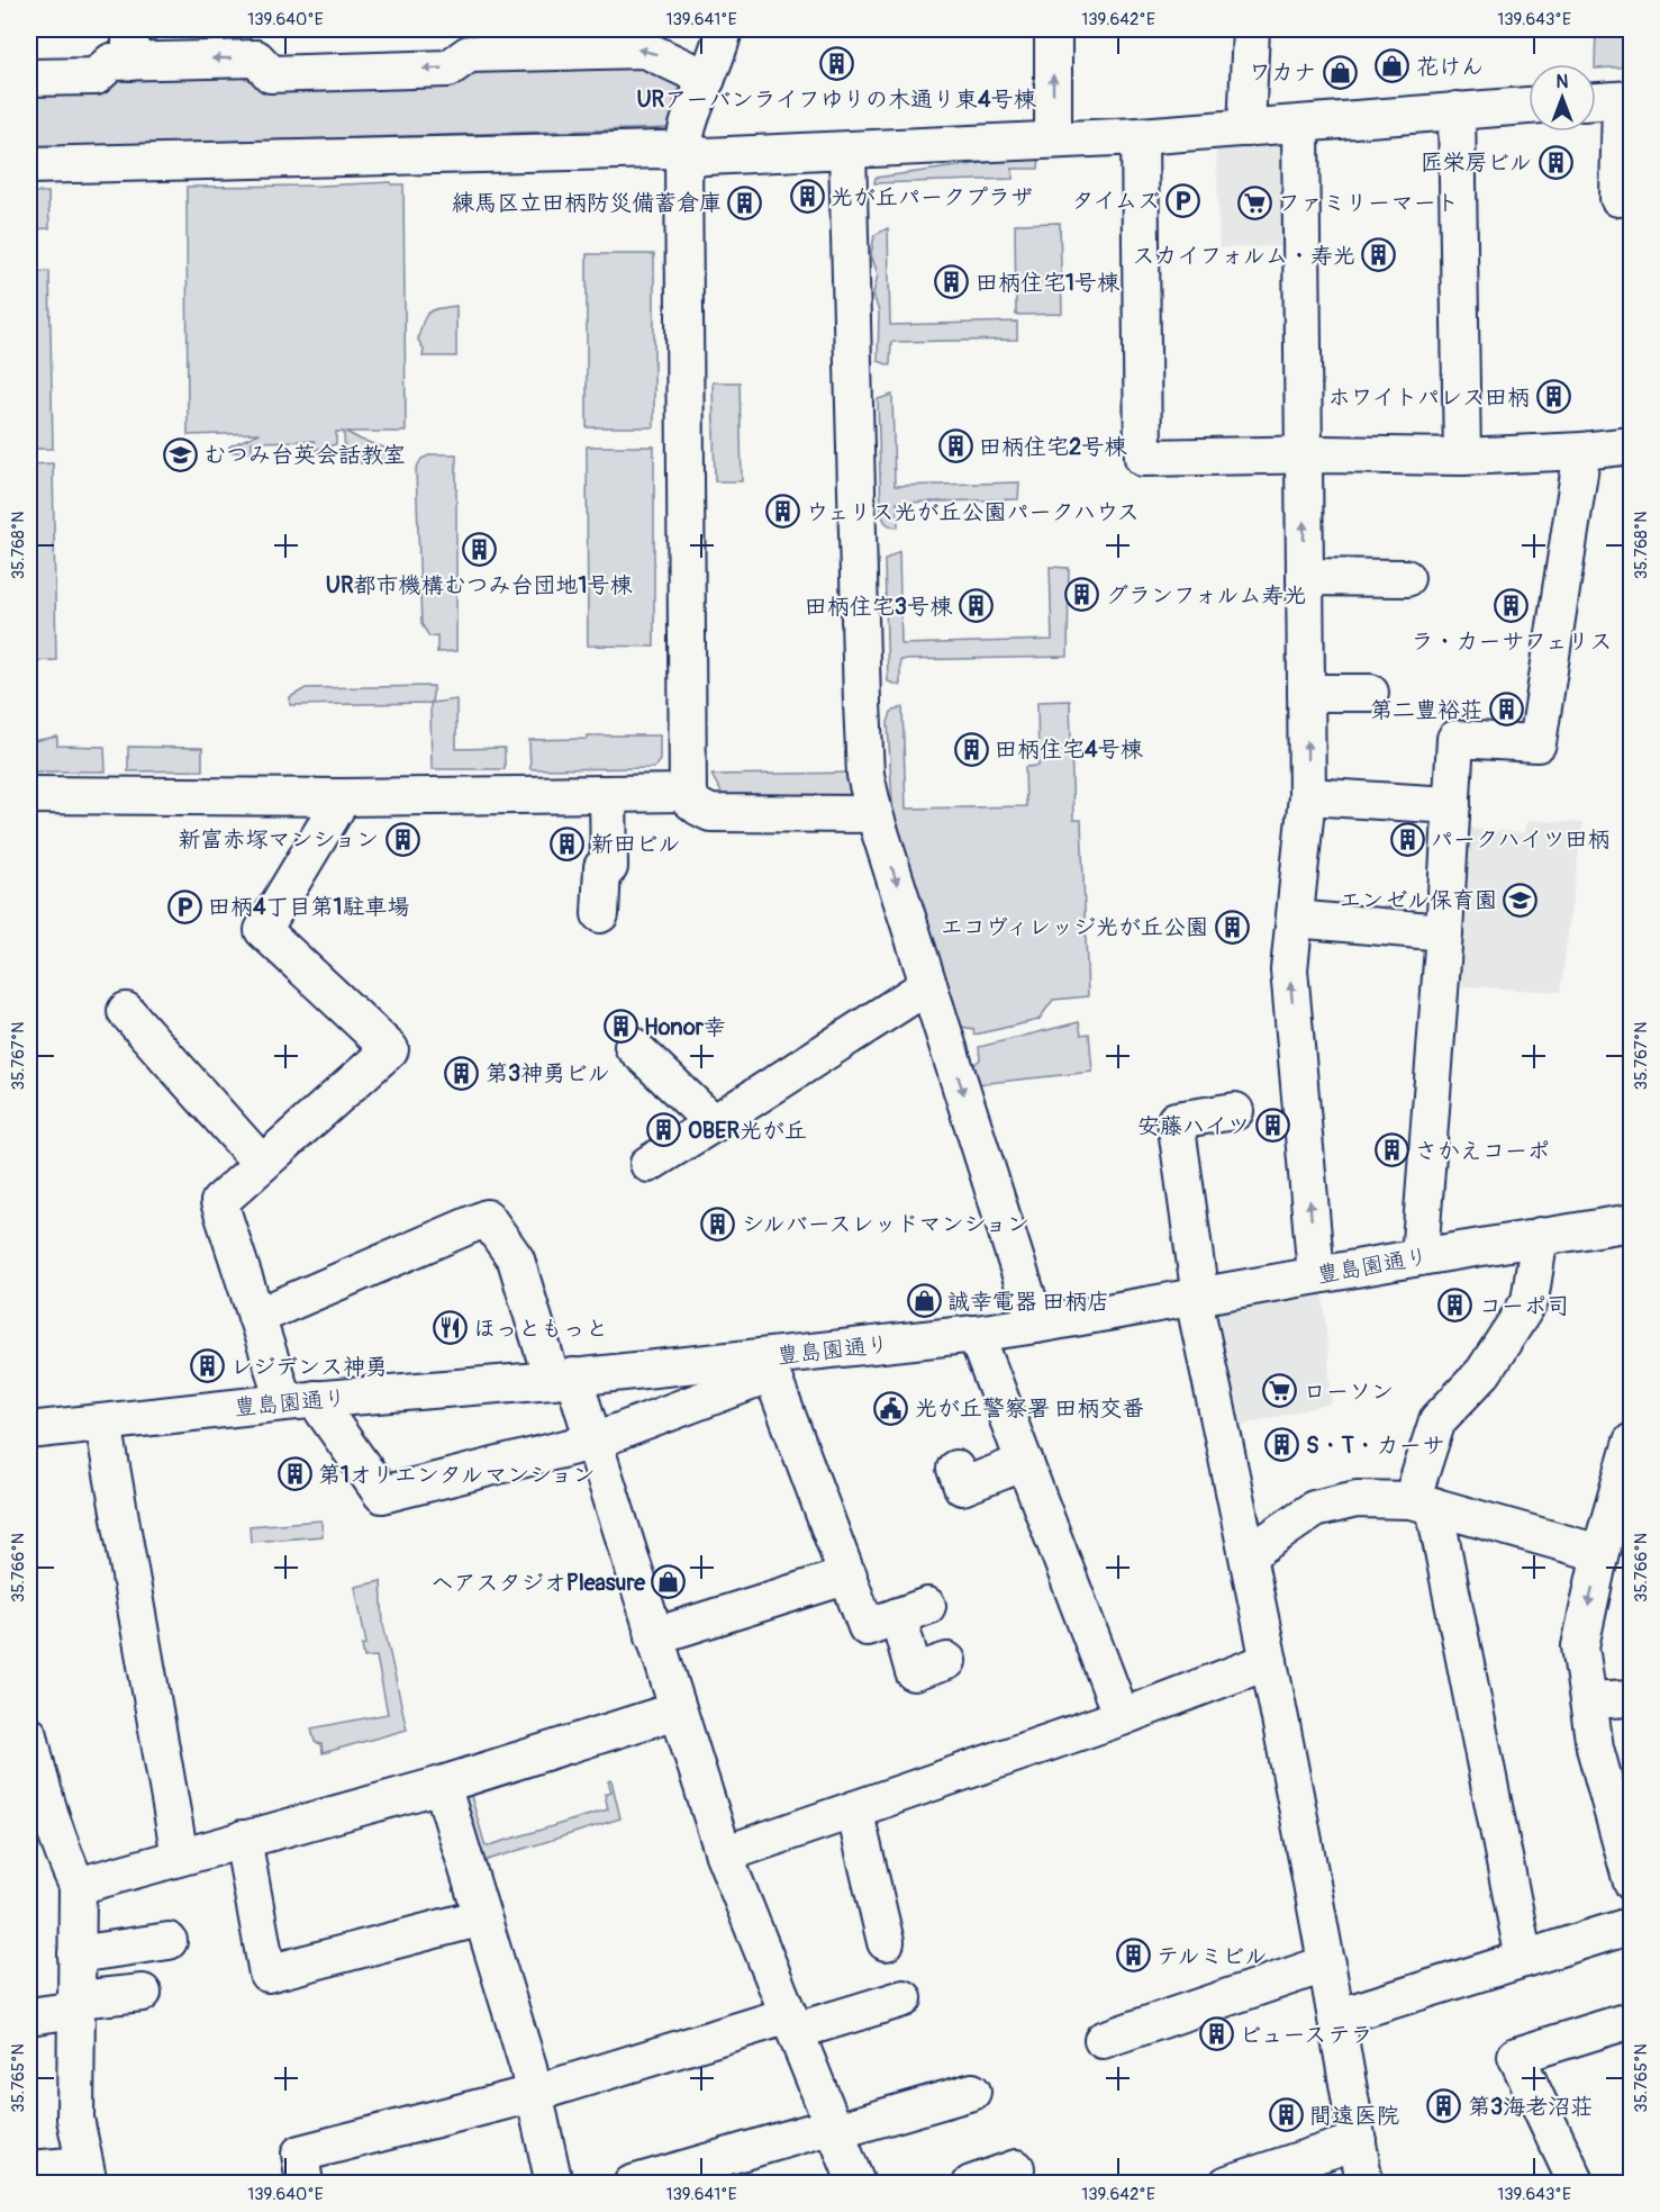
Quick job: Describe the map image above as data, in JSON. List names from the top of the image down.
{
  "streets": {
    "street": ["豊島園通り"]
  },
  "places": {
    "building": [
      "URアーバンライフゆりの木通り東4号棟",
      "匠栄房ビル",
      "光が丘パークプラザ",
      "練馬区立田柄防災備蓄倉庫",
      "スカイフォルム・寿光",
      "田柄住宅1号棟",
      "ホワイトパレス田柄",
      "田柄住宅2号棟",
      "ウェリス光が丘公園パークハウス",
      "UR都市機構むつみ台団地1号棟",
      "グランフォルム寿光",
      "田柄住宅3号棟",
      "ラ・カーサフェリス",
      "第二豊裕荘",
      "田柄住宅4号棟",
      "新富赤塚マンション",
      "パークハイツ田柄",
      "新田ビル",
      "エコヴィレッジ光が丘公園",
      "Honor幸",
      "第3神勇ビル",
      "安藤ハイツ",
      "OBER光が丘",
      "さかえコーポ",
      "シルバースレッドマンション",
      "コーポ司",
      "レジデンス神勇",
      "S・T・カーサ",
      "第1オリエンタルマンション",
      "テルミビル",
      "ビューステラ",
      "第3海老沼荘",
      "間遠医院"
    ],
    "shop": [
      "花けん",
      "ワカナ",
      "誠幸電器 田柄店",
      "ヘアスタジオPleasure"
    ],
    "parking": ["タイムズ", "田柄4丁目第1駐車場"],
    "supermarket": ["ファミリーマート", "ローソン"],
    "school or university": ["むつみ台英会話教室", "エンゼル保育園"],
    "restaurant": ["ほっともっと"],
    "public building": ["光が丘警察署 田柄交番"]
  },
  "north": "top",
  "coordinates": [
    "139.640°E",
    "139.641°E",
    "139.642°E",
    "139.643°E",
    "35.768°N",
    "35.767°N",
    "35.766°N",
    "35.765°N"
  ]
}
